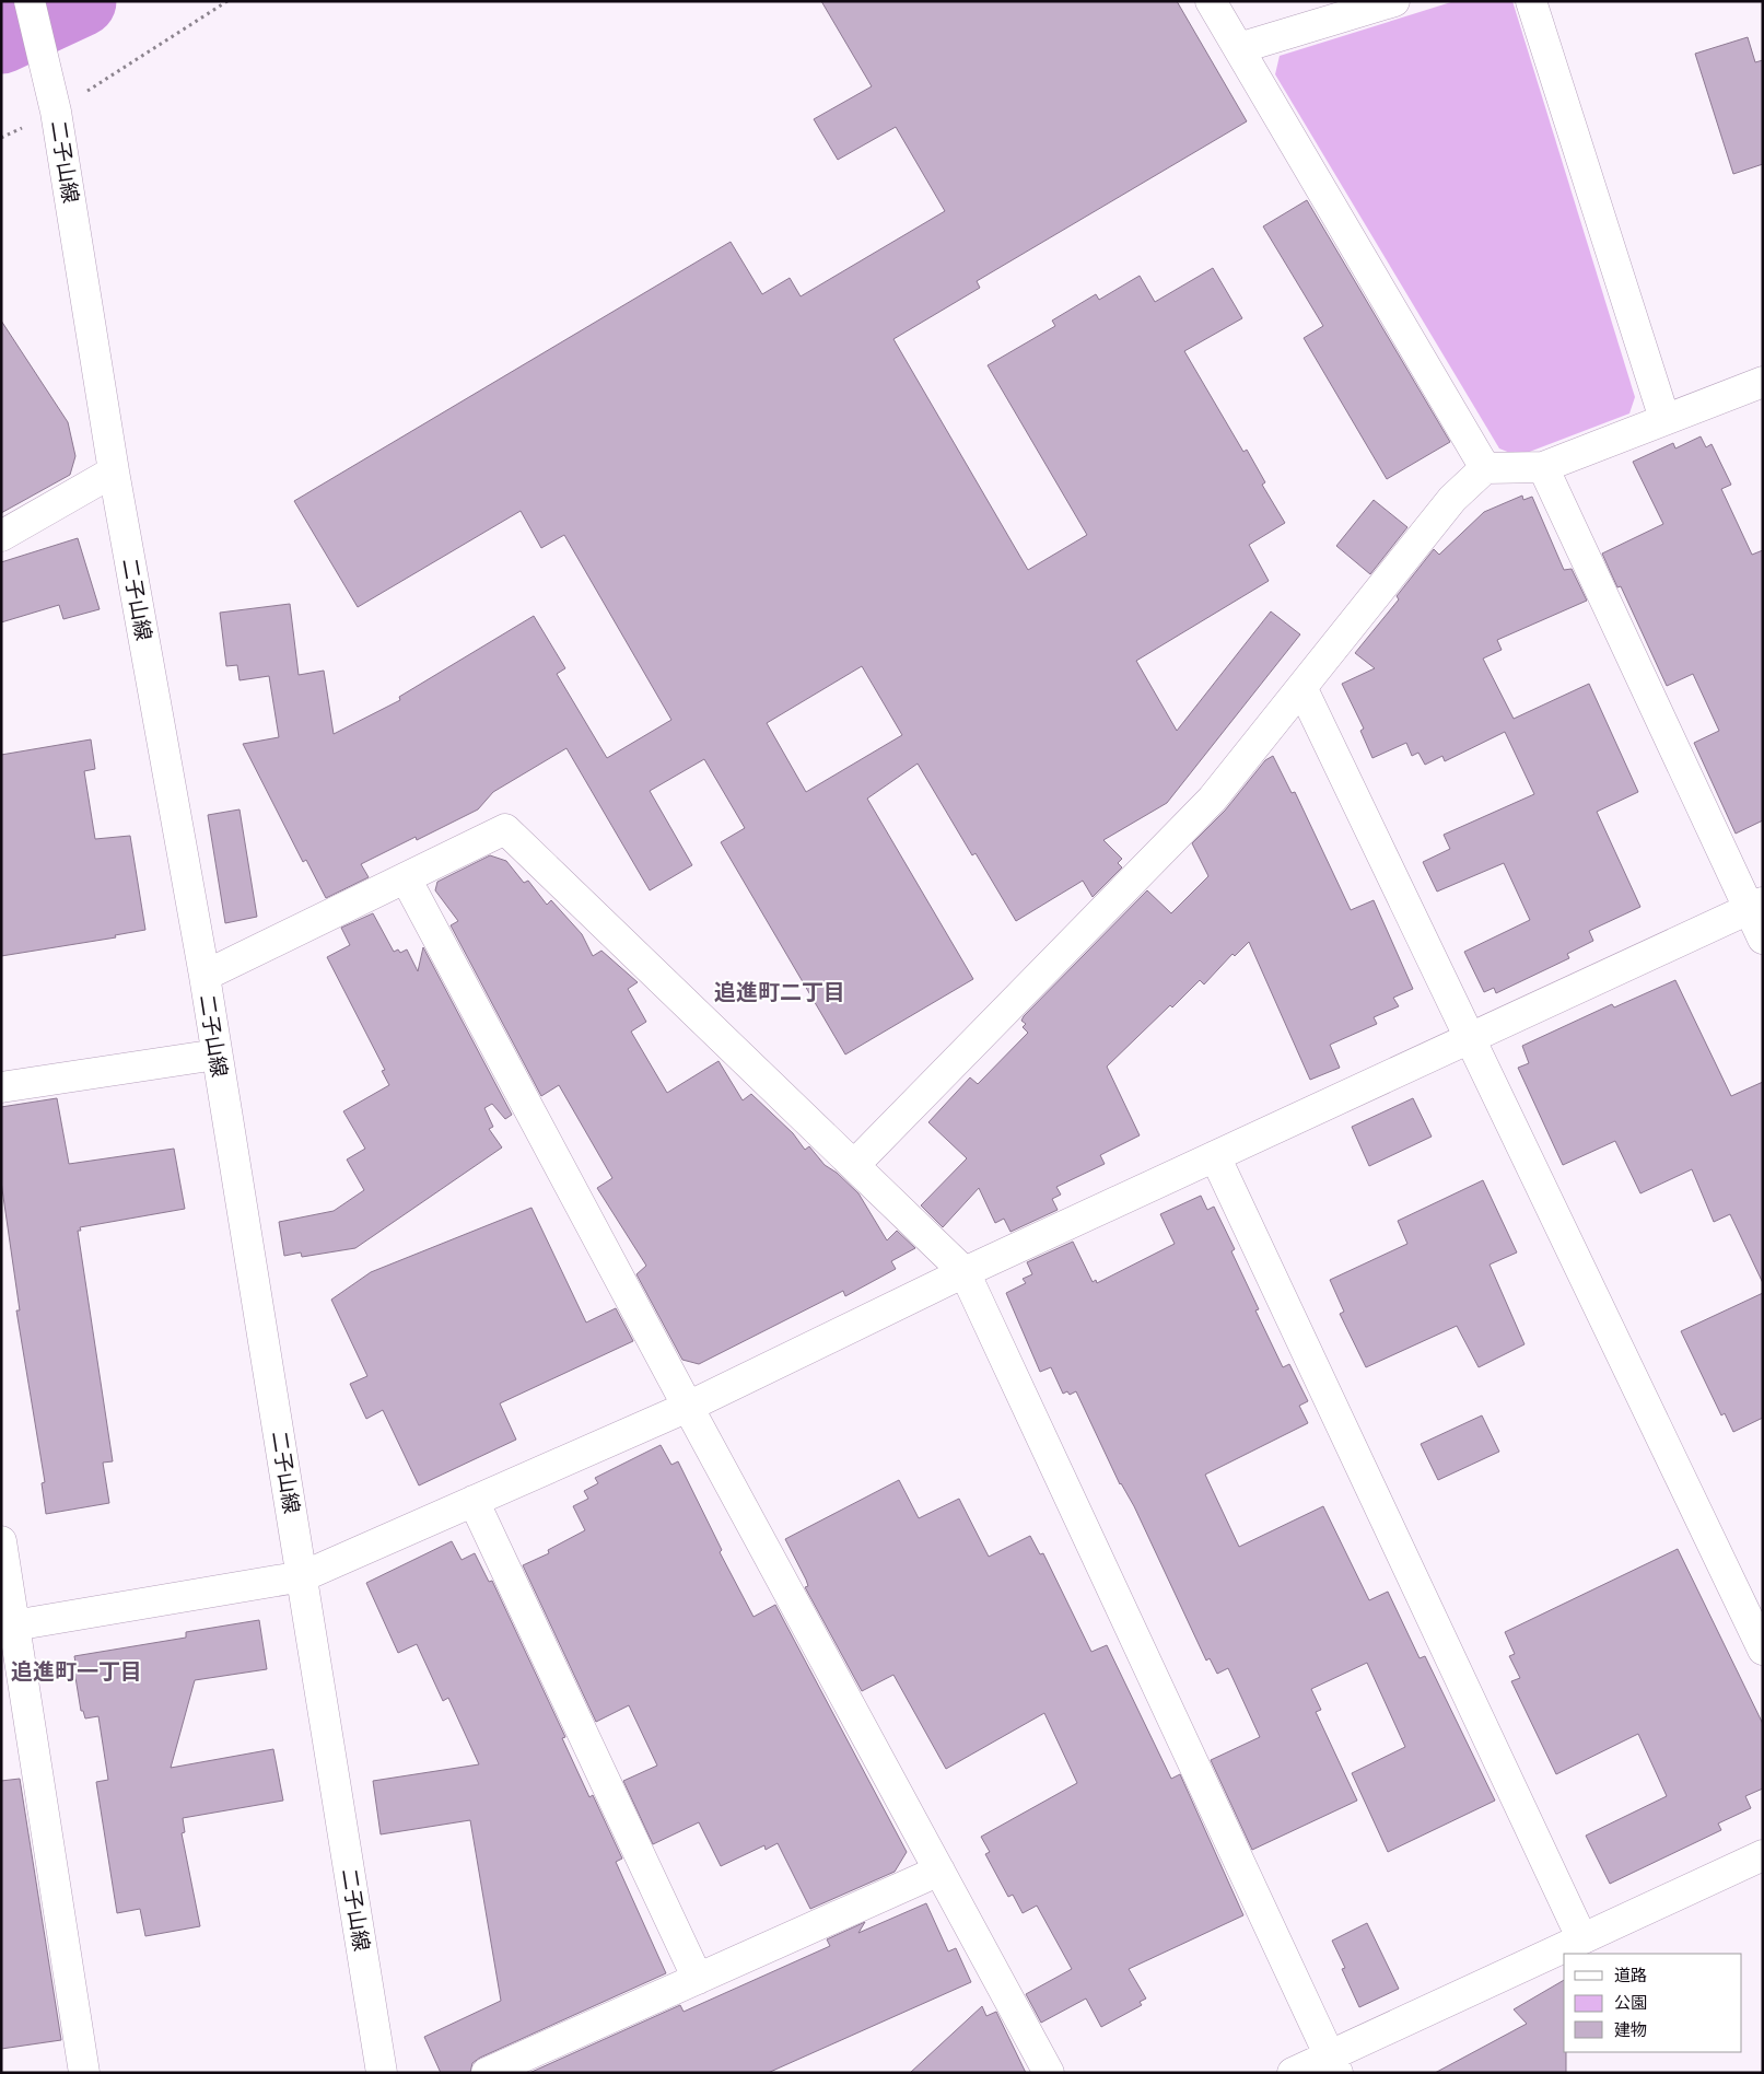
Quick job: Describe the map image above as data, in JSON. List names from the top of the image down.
{
  "streets": {
    "street": ["二子山線"]
  },
  "districts": ["追進町二丁目", "追進町一丁目"],
  "legend": ["道路", "公園", "建物"]
}
